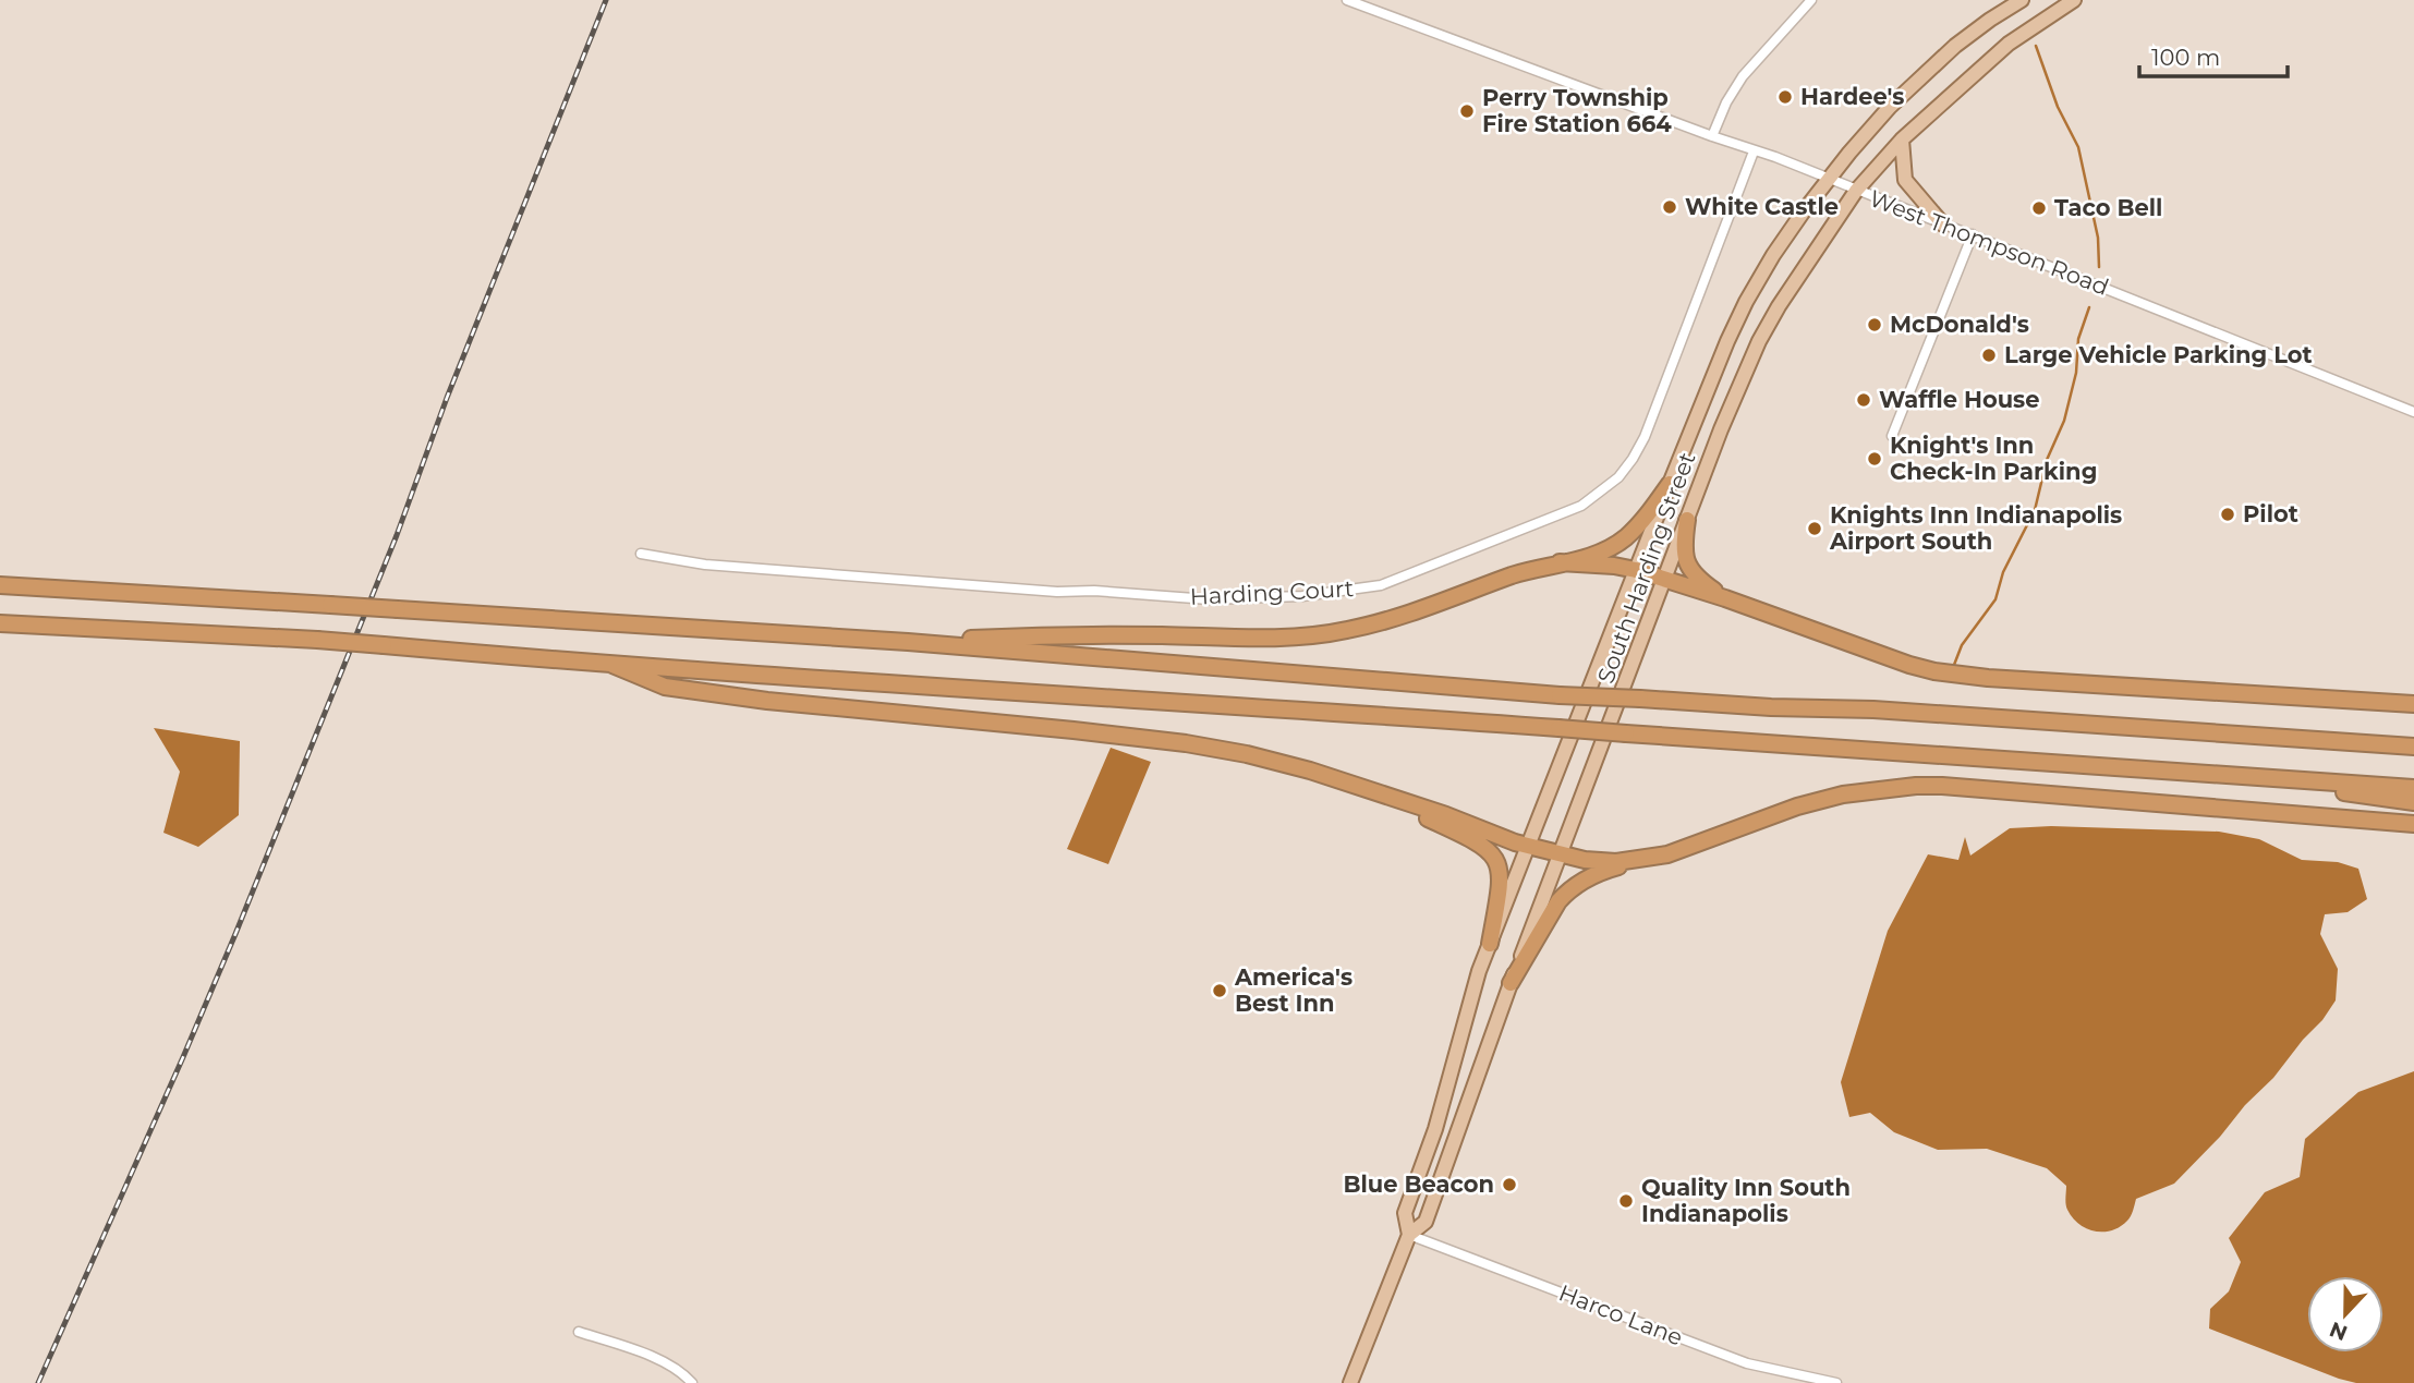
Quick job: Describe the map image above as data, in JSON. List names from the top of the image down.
{
  "streets": {
    "main road": ["South Harding Street"],
    "street": ["West Thompson Road", "Harding Court", "Harco Lane"]
  },
  "crossings": [
    ["West Thompson Road", "South Harding Street"],
    ["West Thompson Road", "Harding Court"],
    ["South Harding Street", "Harco Lane"]
  ],
  "places": [
    "Hardee's",
    "Perry Township Fire Station 664",
    "White Castle",
    "Taco Bell",
    "McDonald's",
    "Large Vehicle Parking Lot",
    "Waffle House",
    "Knight's Inn Check-In Parking",
    "Pilot",
    "Knights Inn Indianapolis Airport South",
    "America's Best Inn",
    "Blue Beacon",
    "Quality Inn South Indianapolis"
  ],
  "scale_bar": "100 m",
  "north": "bottom"
}
